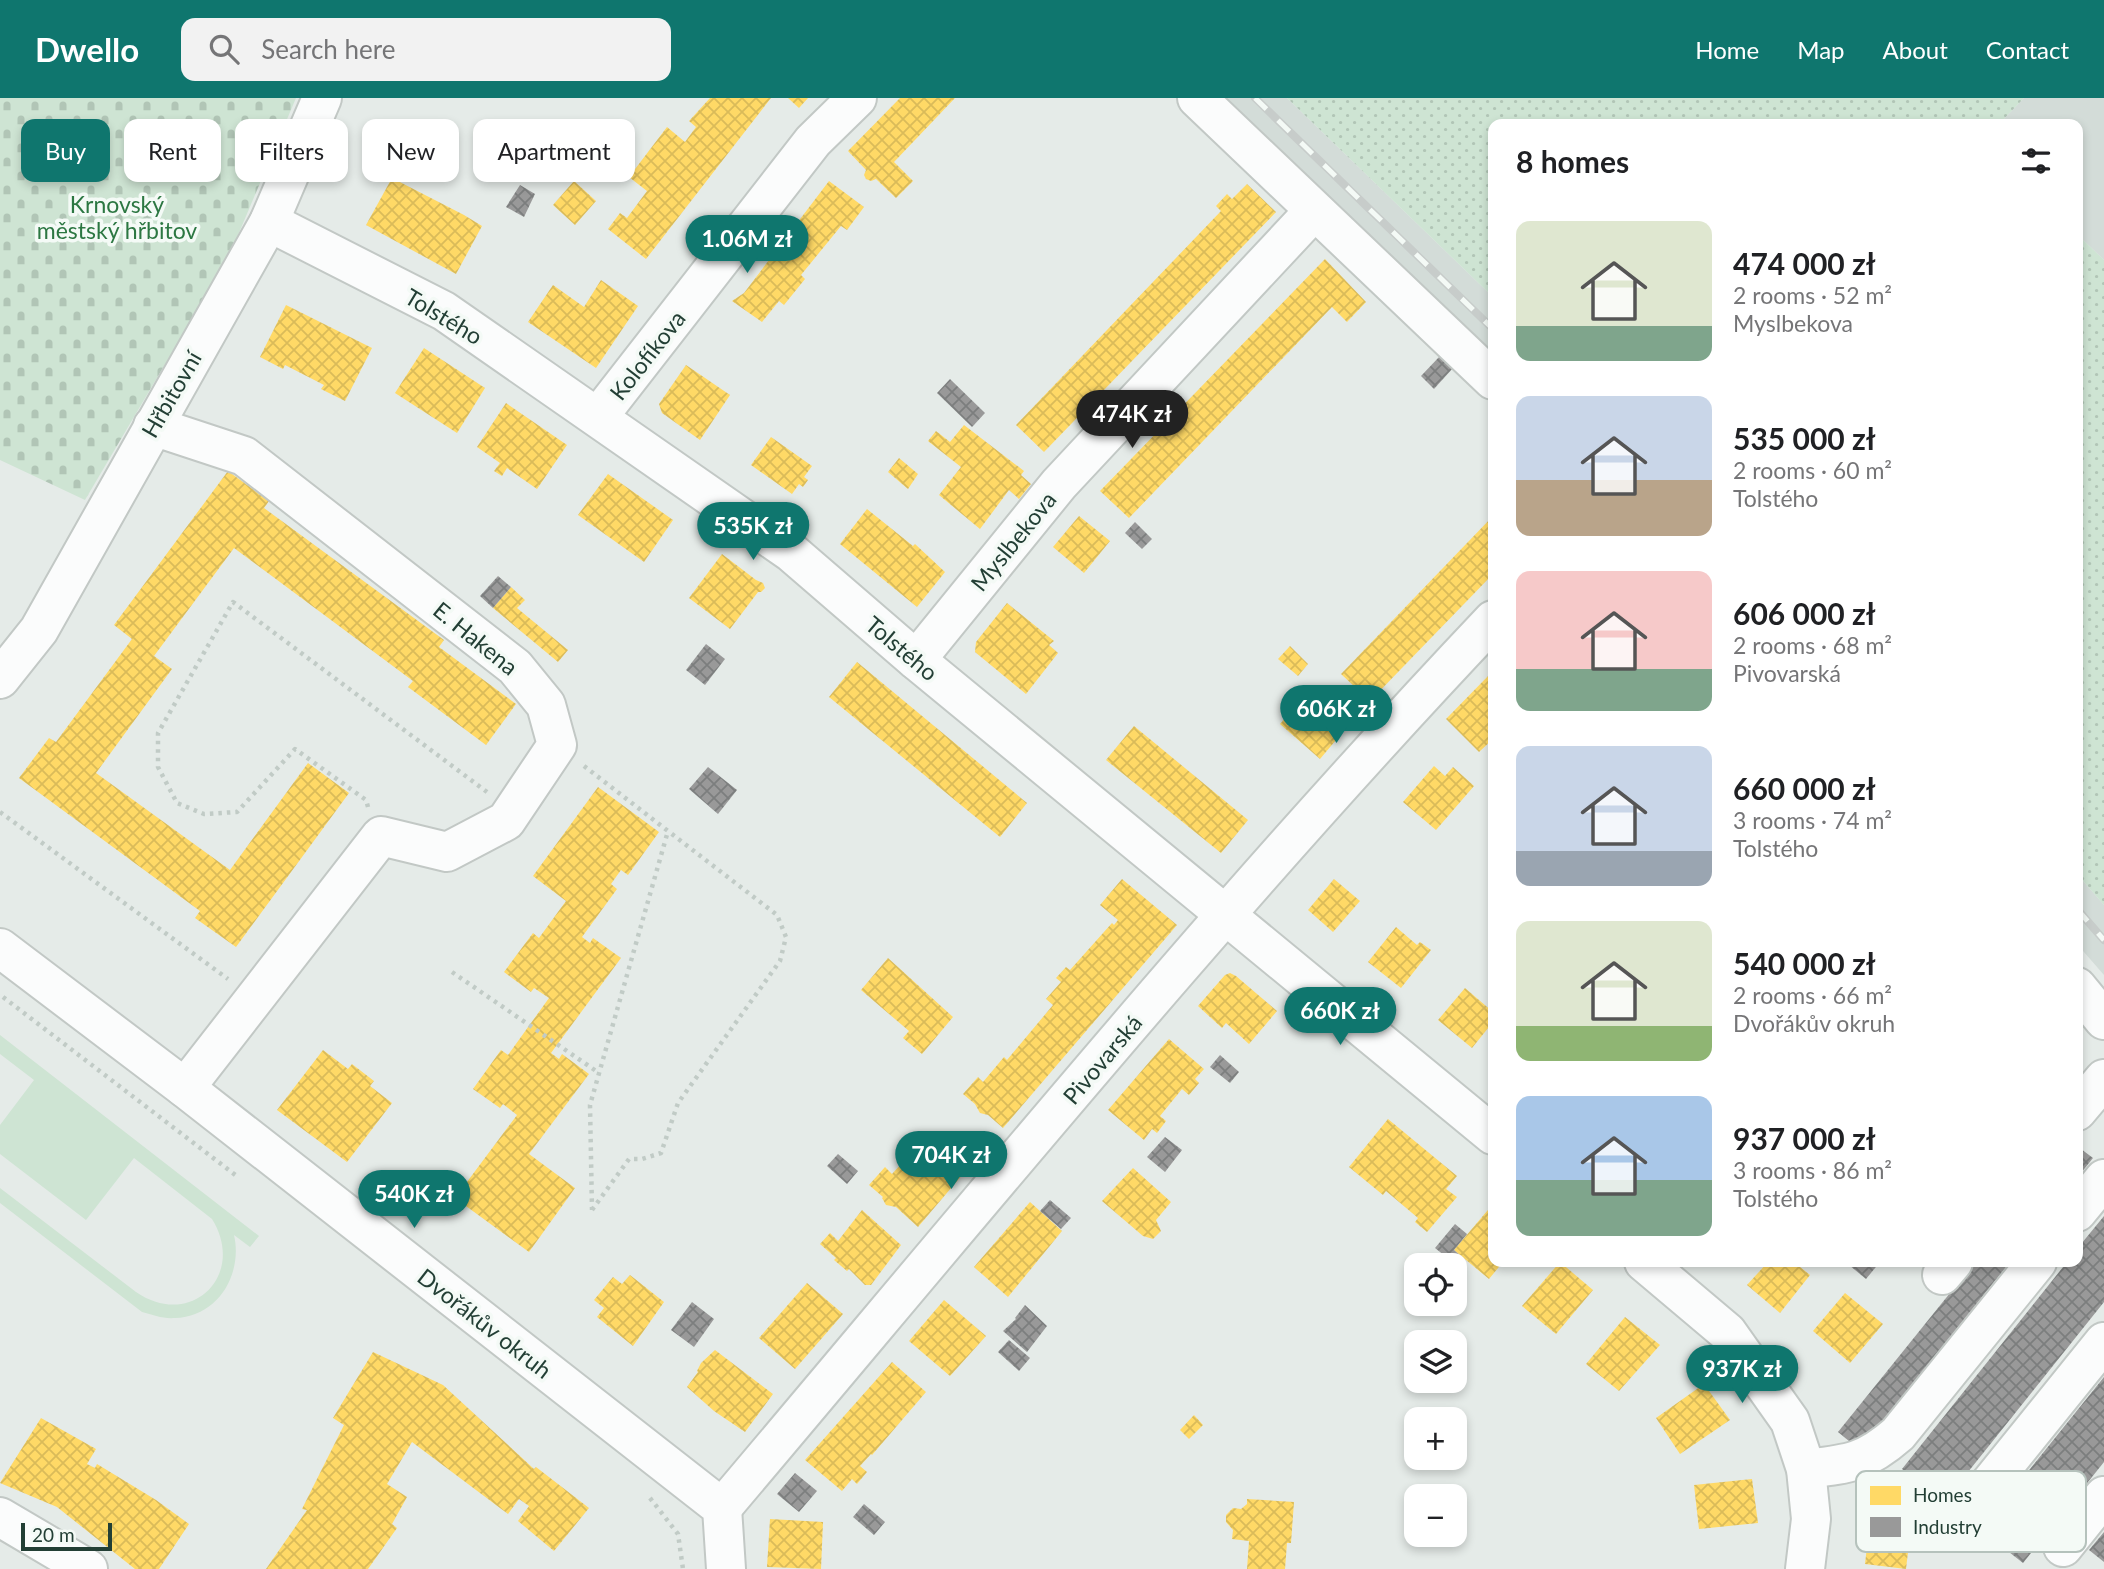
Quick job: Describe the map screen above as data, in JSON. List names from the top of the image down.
{
  "streets": {
    "street": [
      "Tolstého",
      "Kolofíkova",
      "Hřbitovní",
      "Myslbekova",
      "E. Hakena",
      "Pivovarská",
      "Dvořákův okruh"
    ]
  },
  "crossings": [
    ["Tolstého", "Kolofíkova"],
    ["Tolstého", "Hřbitovní"],
    ["Tolstého", "Myslbekova"],
    ["Tolstého", "Pivovarská"],
    ["Hřbitovní", "E. Hakena"],
    ["Pivovarská", "Dvořákův okruh"]
  ],
  "parks": ["Krnovský městský hřbitov"],
  "legend": ["Homes", "Industry"],
  "scale_bar": "20 m",
  "page": {
    "header": "Dwello",
    "search": "Search here",
    "nav": [
      "Home",
      "Map",
      "About",
      "Contact"
    ],
    "chip": [
      "Buy",
      "Rent",
      "Filters",
      "New",
      "Apartment"
    ],
    "heading": "8 homes",
    "list": [
      {
        "name": "474 000 zł",
        "note": "2 rooms · 52 m² · Myslbekova"
      },
      {
        "name": "535 000 zł",
        "note": "2 rooms · 60 m² · Tolstého"
      },
      {
        "name": "606 000 zł",
        "note": "2 rooms · 68 m² · Pivovarská"
      },
      {
        "name": "660 000 zł",
        "note": "3 rooms · 74 m² · Tolstého"
      },
      {
        "name": "540 000 zł",
        "note": "2 rooms · 66 m² · Dvořákův okruh"
      },
      {
        "name": "937 000 zł",
        "note": "3 rooms · 86 m² · Tolstého"
      }
    ],
    "price": [
      "1.06M zł",
      "474K zł",
      "535K zł",
      "606K zł",
      "660K zł",
      "704K zł",
      "540K zł",
      "937K zł"
    ],
    "map_buttons": ["+", "−"],
    "scale": "20 m"
  }
}
